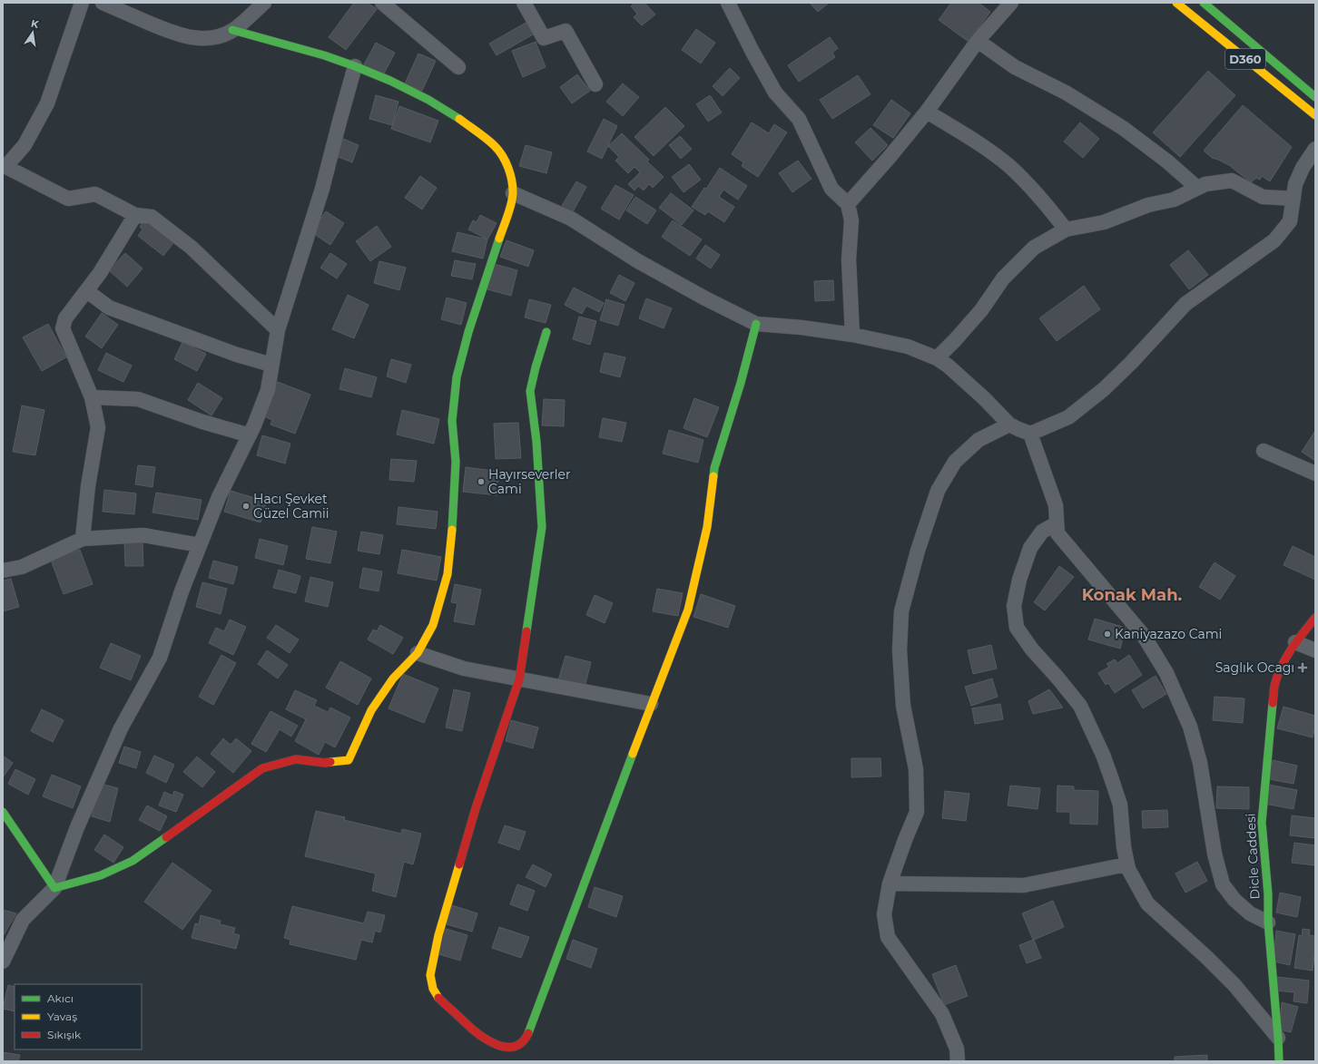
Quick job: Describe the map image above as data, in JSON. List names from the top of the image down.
{
  "streets": {
    "main road": ["D360", "Dicle Caddesi"]
  },
  "districts": ["Konak Mah."],
  "places": {
    "other": ["Hayırseverler Cami", "Hacı Şevket Güzel Camii", "Kaniyazazo Cami"],
    "health": ["Saglık Ocagı"]
  },
  "legend": ["Akıcı", "Yavaş", "Sıkışık"],
  "north": "top"
}
